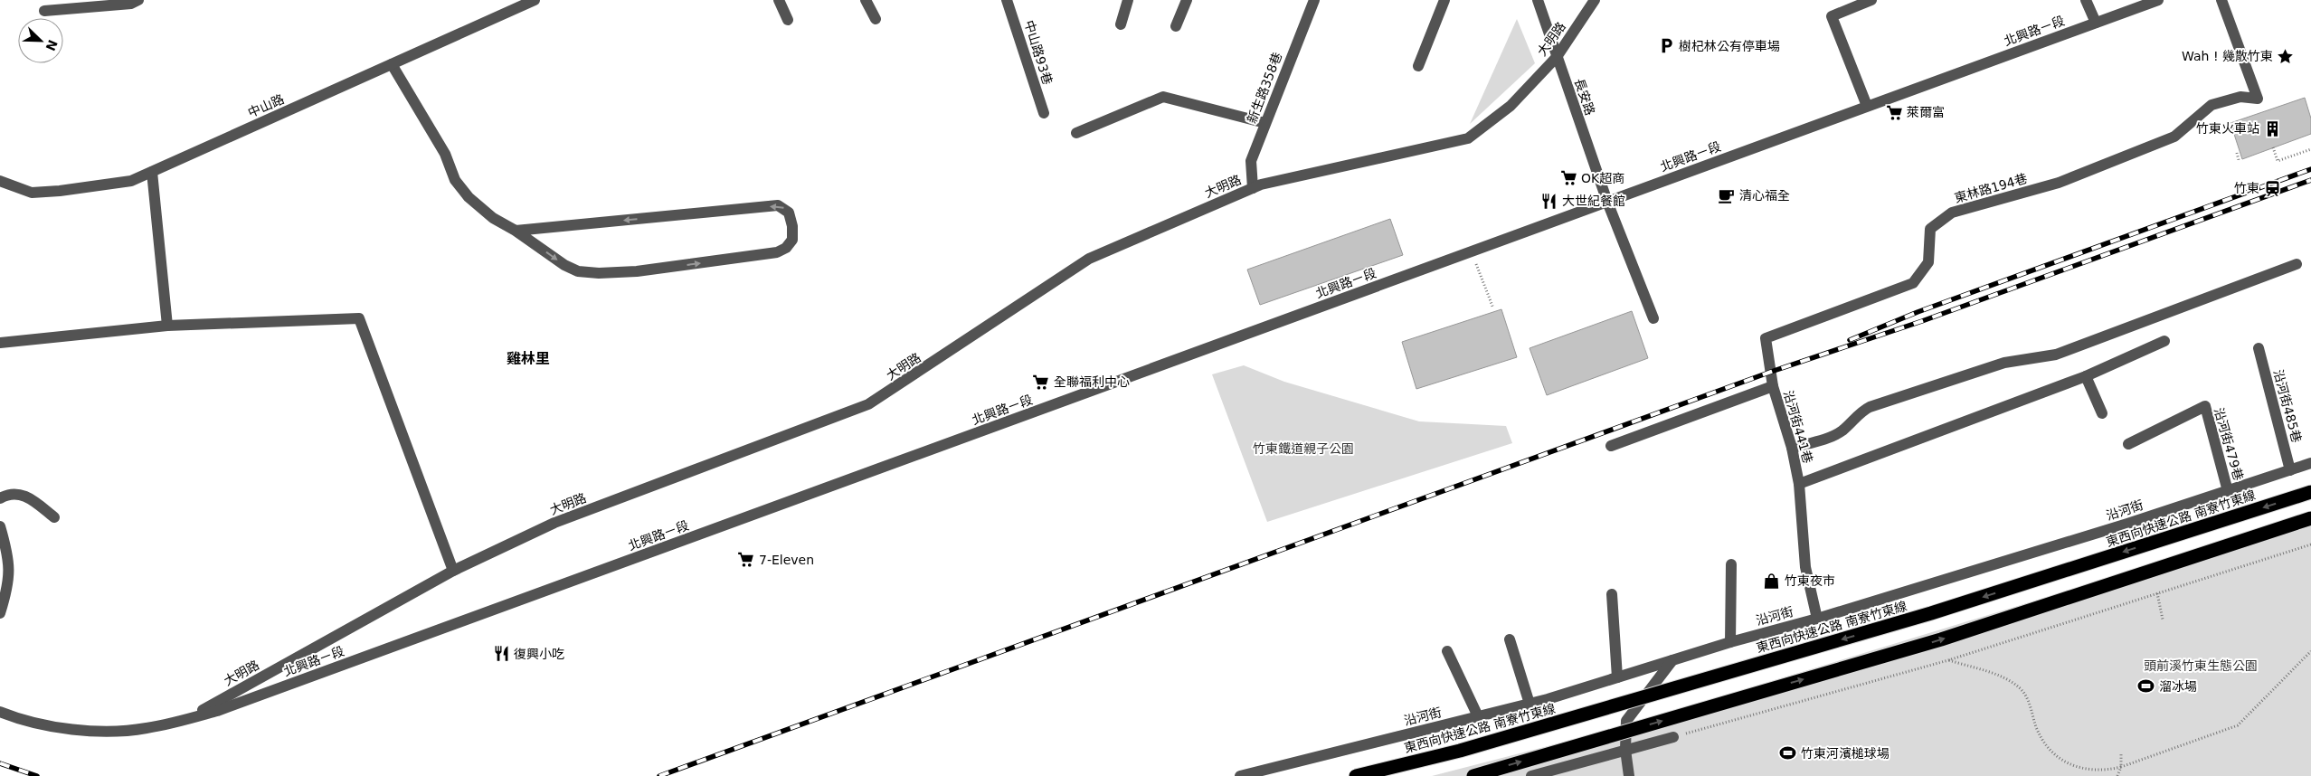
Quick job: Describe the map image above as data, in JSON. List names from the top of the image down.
{
  "streets": {
    "highway": ["東西向快速公路 南寮竹東線"],
    "street": [
      "北興路ㄧ段",
      "大明路",
      "中山路93巷",
      "新生路358巷",
      "長安路",
      "中山路",
      "東林路194巷",
      "沿河街485巷",
      "沿河街441巷",
      "沿河街479巷",
      "沿河街"
    ]
  },
  "crossings": [
    ["北興路ㄧ段", "大明路"],
    ["北興路ㄧ段", "長安路"],
    ["大明路", "新生路358巷"],
    ["大明路", "長安路"],
    ["東林路194巷", "沿河街441巷"],
    ["沿河街485巷", "沿河街"],
    ["沿河街441巷", "沿河街"],
    ["沿河街479巷", "沿河街"]
  ],
  "districts": ["雞林里"],
  "parks": ["竹東鐵道親子公園", "頭前溪竹東生態公園"],
  "places": {
    "parking": ["樹杞林公有停車場"],
    "place": ["Wah ! 幾散竹東"],
    "supermarket": [
      "萊爾富",
      "OK超商",
      "全聯福利中心",
      "7-Eleven"
    ],
    "building": ["竹東火車站"],
    "station": ["竹東"],
    "cafe": ["清心福全"],
    "restaurant": ["大世紀餐館", "復興小吃"],
    "shop": ["竹東夜市"],
    "sports": ["溜冰場", "竹東河濱槌球場"]
  },
  "north": "bottom right"
}
